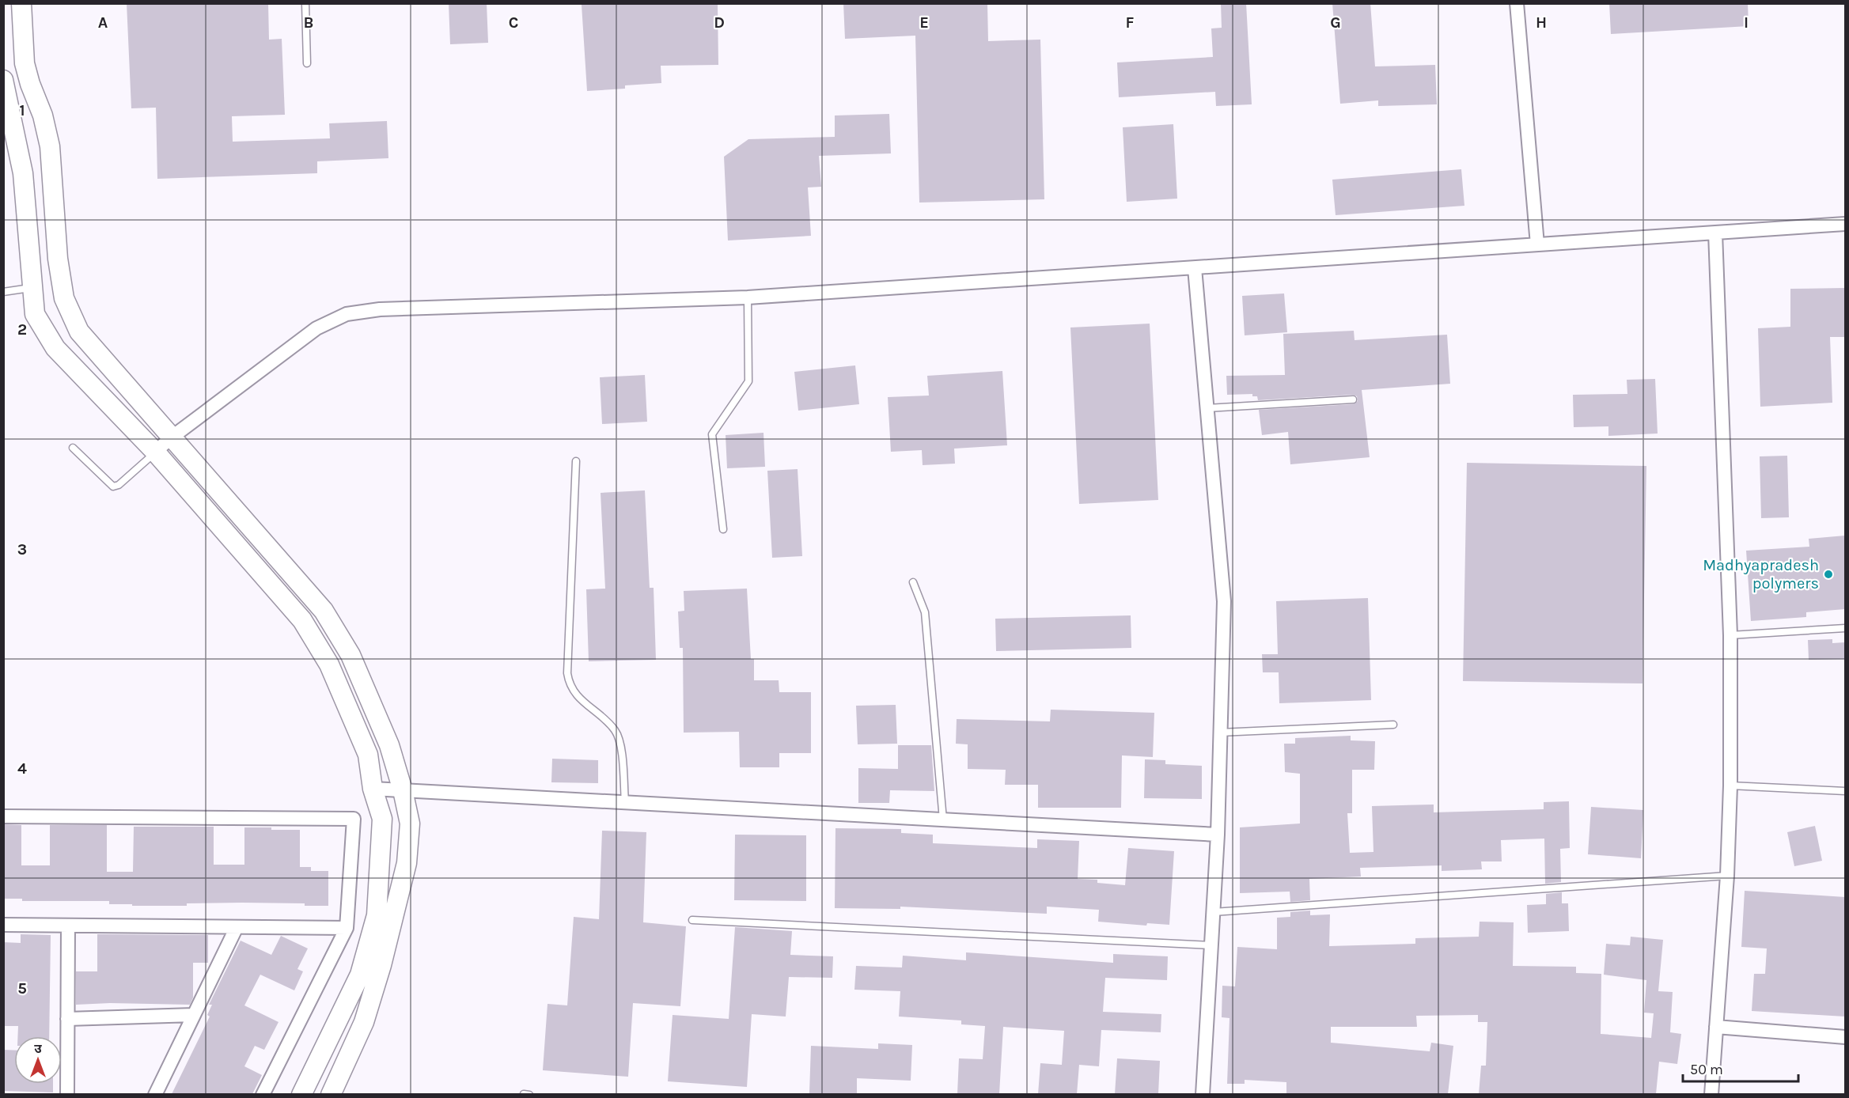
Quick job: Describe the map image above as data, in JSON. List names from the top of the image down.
{
  "places": ["Madhyapradesh polymers"],
  "scale_bar": "50 m",
  "north": "top",
  "grid": {
    "columns": [
      "A",
      "B",
      "C",
      "D",
      "E",
      "F",
      "G",
      "H",
      "I"
    ],
    "rows": [
      "1",
      "2",
      "3",
      "4",
      "5"
    ]
  }
}
